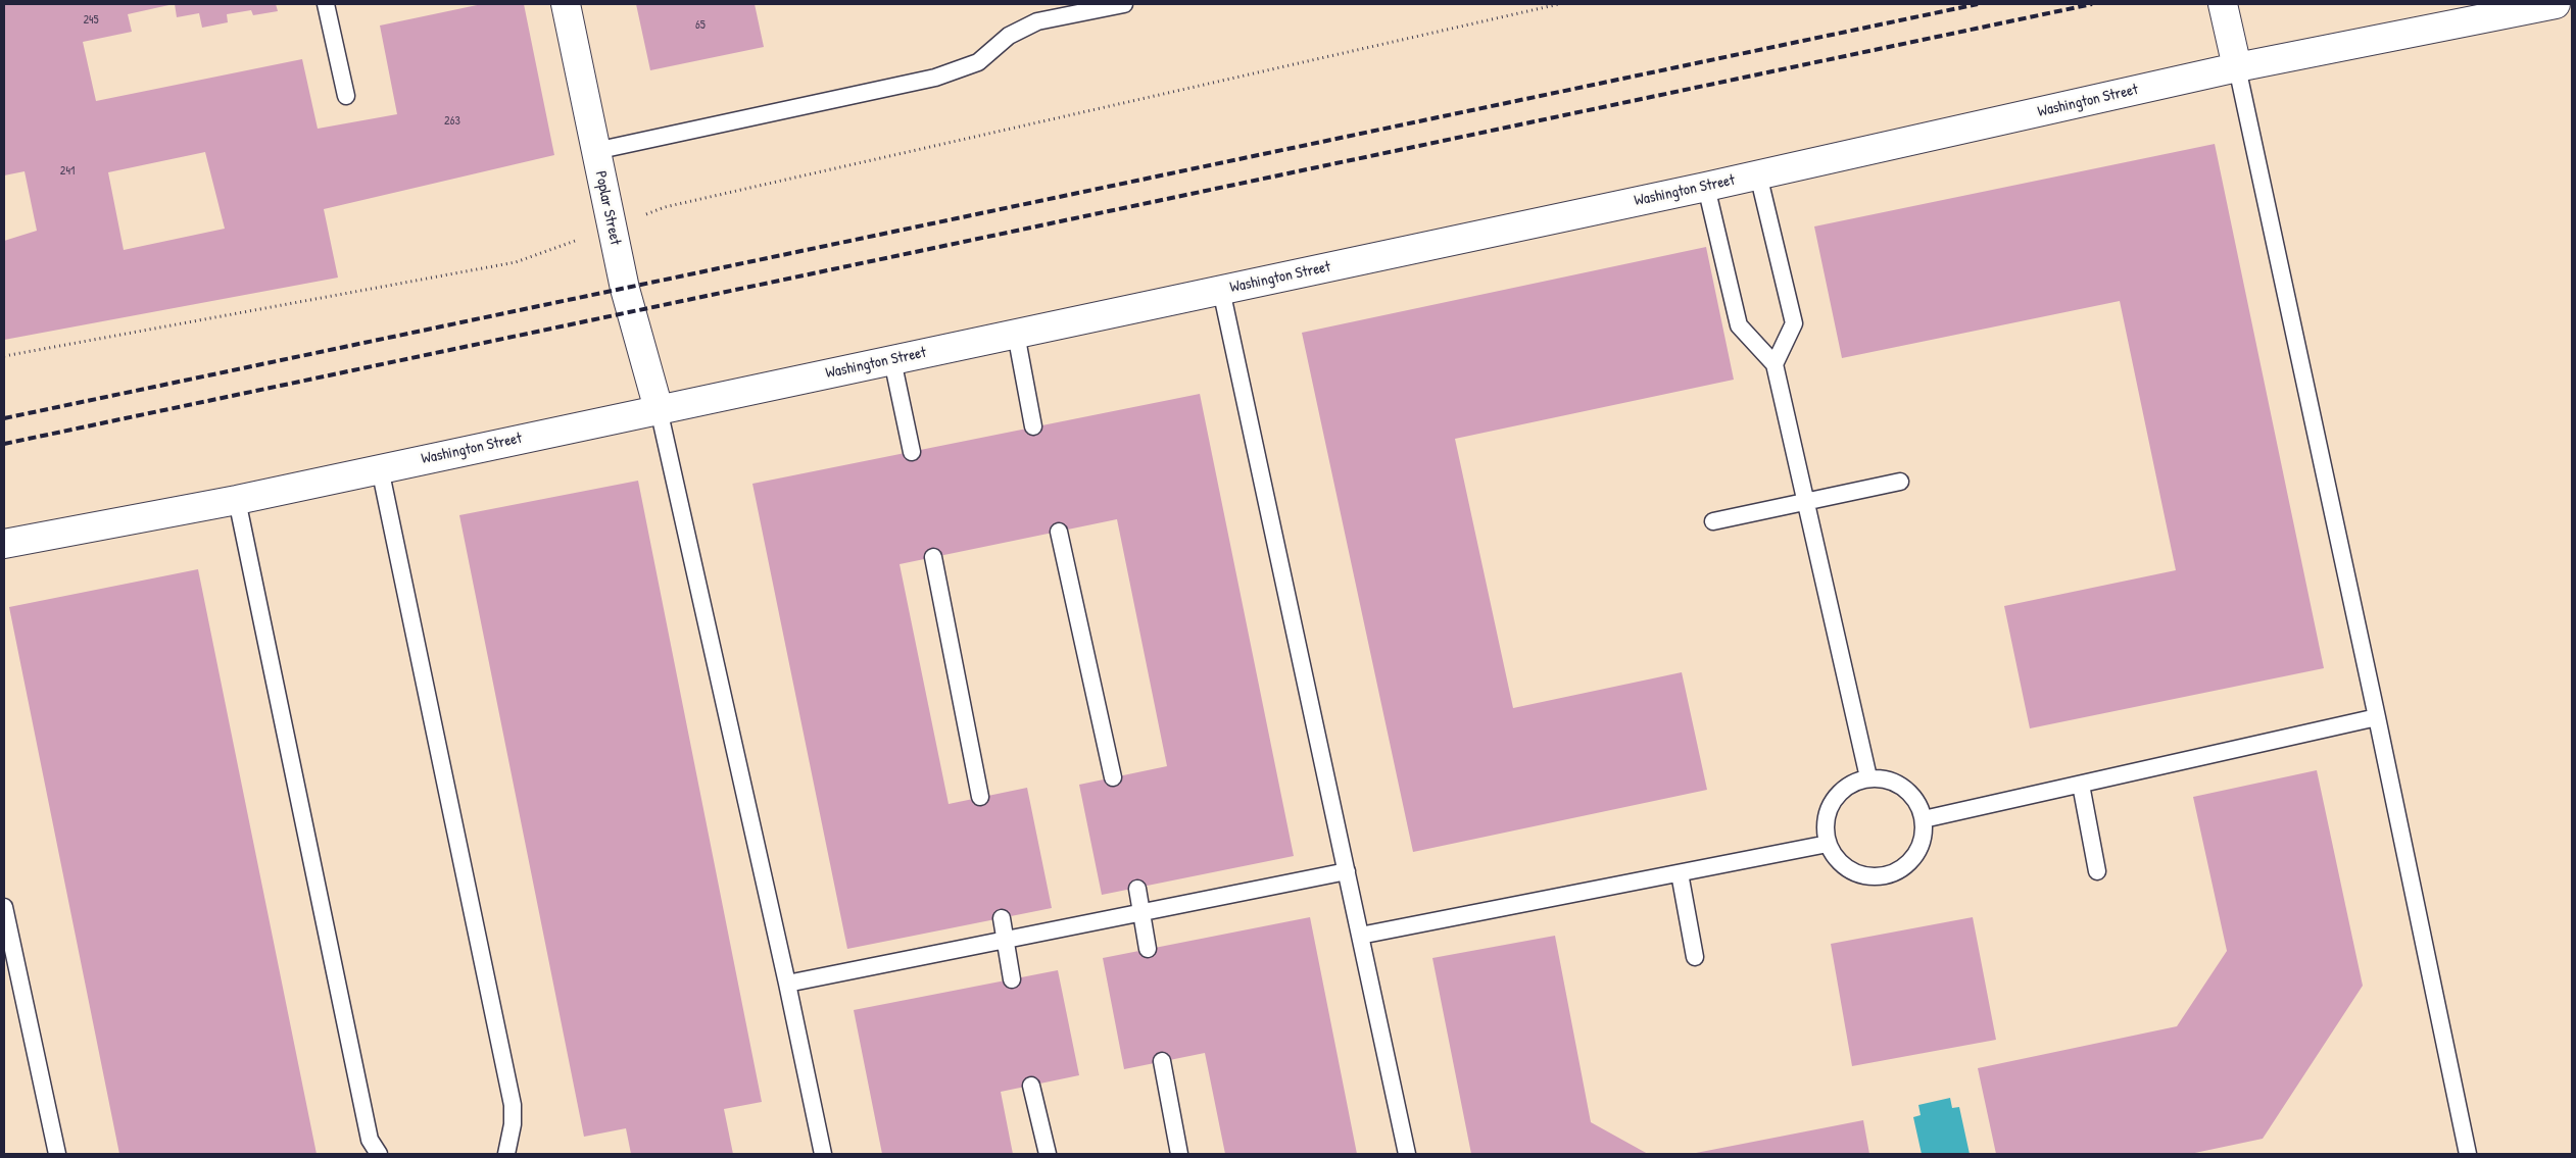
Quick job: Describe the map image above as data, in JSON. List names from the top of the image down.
{
  "streets": {
    "street": ["Washington Street", "Poplar Street"]
  },
  "crossings": [
    ["Washington Street", "Poplar Street"]
  ],
  "house_numbers": [
    "245",
    "65",
    "263",
    "241"
  ]
}
